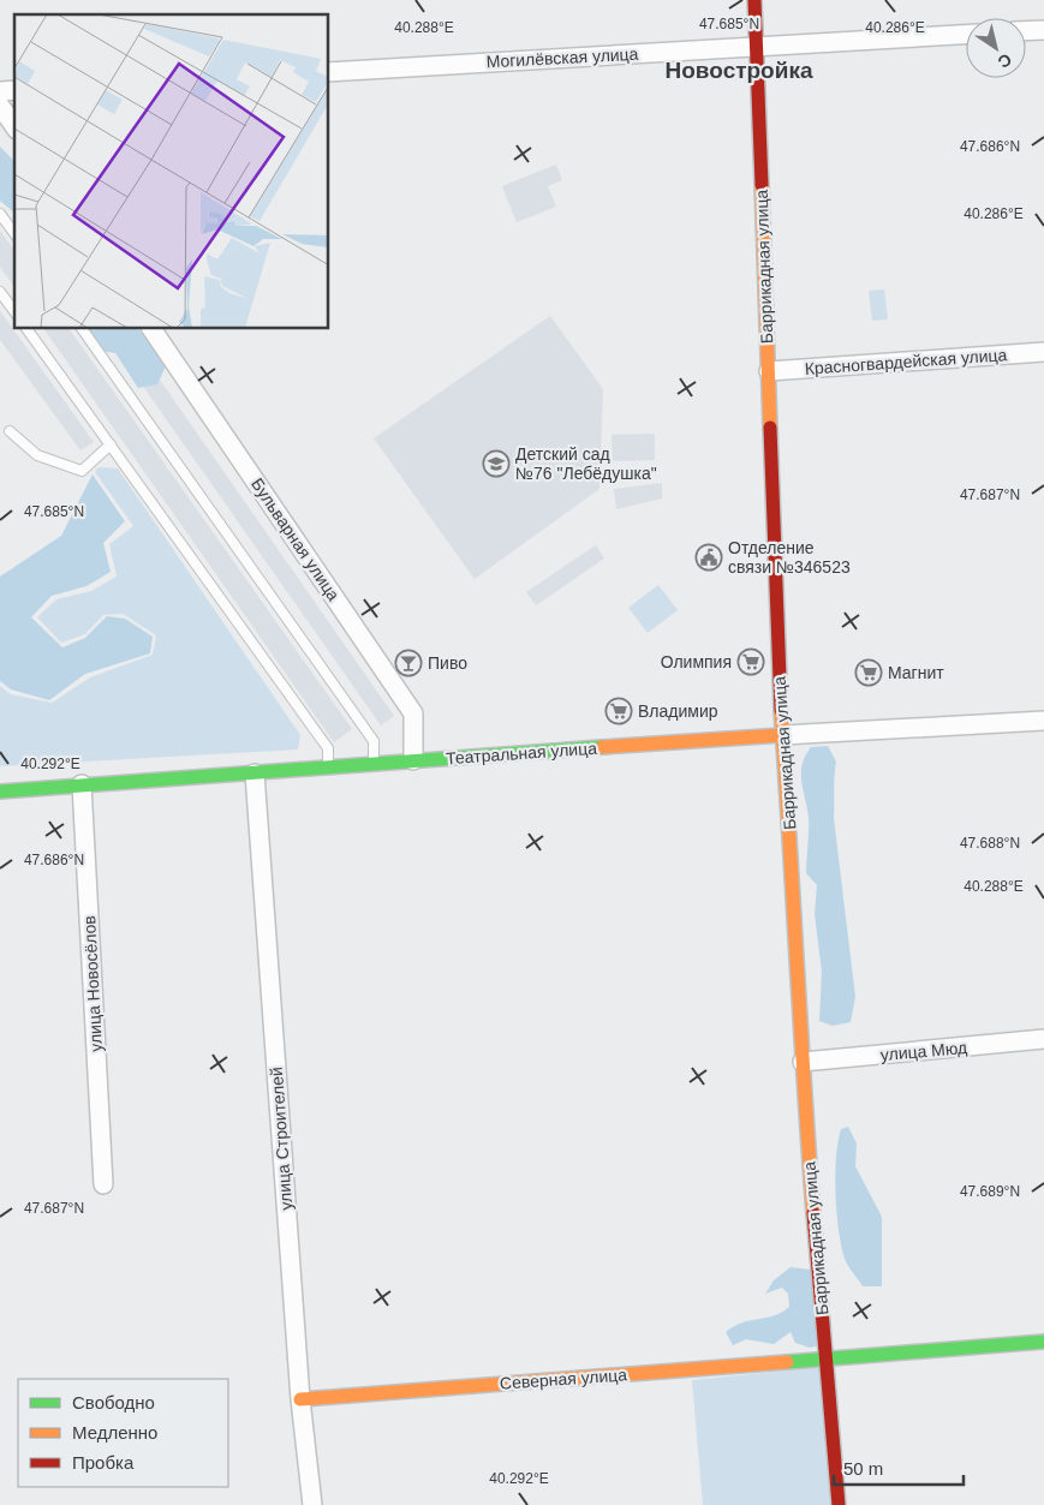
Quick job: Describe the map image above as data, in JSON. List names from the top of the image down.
{
  "streets": {
    "main road": ["Баррикадная улица", "Театральная улица", "Северная улица"],
    "street": [
      "Могилёвская улица",
      "Красногвардейская улица",
      "Бульварная улица",
      "улица Новосёлов",
      "улица Мюд",
      "улица Строителей"
    ]
  },
  "crossings": [
    ["Могилёвская улица", "Баррикадная улица"],
    ["Баррикадная улица", "Красногвардейская улица"],
    ["Баррикадная улица", "Театральная улица"],
    ["Баррикадная улица", "улица Мюд"],
    ["Баррикадная улица", "Северная улица"],
    ["Бульварная улица", "Театральная улица"],
    ["Театральная улица", "улица Новосёлов"],
    ["Театральная улица", "улица Строителей"],
    ["улица Строителей", "Северная улица"]
  ],
  "districts": ["Новостройка"],
  "places": {
    "school or university": ["Детский сад №76 \"Лебёдушка\""],
    "public building": ["Отделение связи №346523"],
    "supermarket": ["Олимпия", "Магнит", "Владимир"],
    "bar": ["Пиво"]
  },
  "legend": ["Свободно", "Медленно", "Пробка"],
  "scale_bar": "50 m",
  "north": "bottom right",
  "coordinates": [
    "47.685°N",
    "40.286°E",
    "40.288°E",
    "47.686°N",
    "47.687°N",
    "40.292°E",
    "47.688°N",
    "47.689°N"
  ]
}
